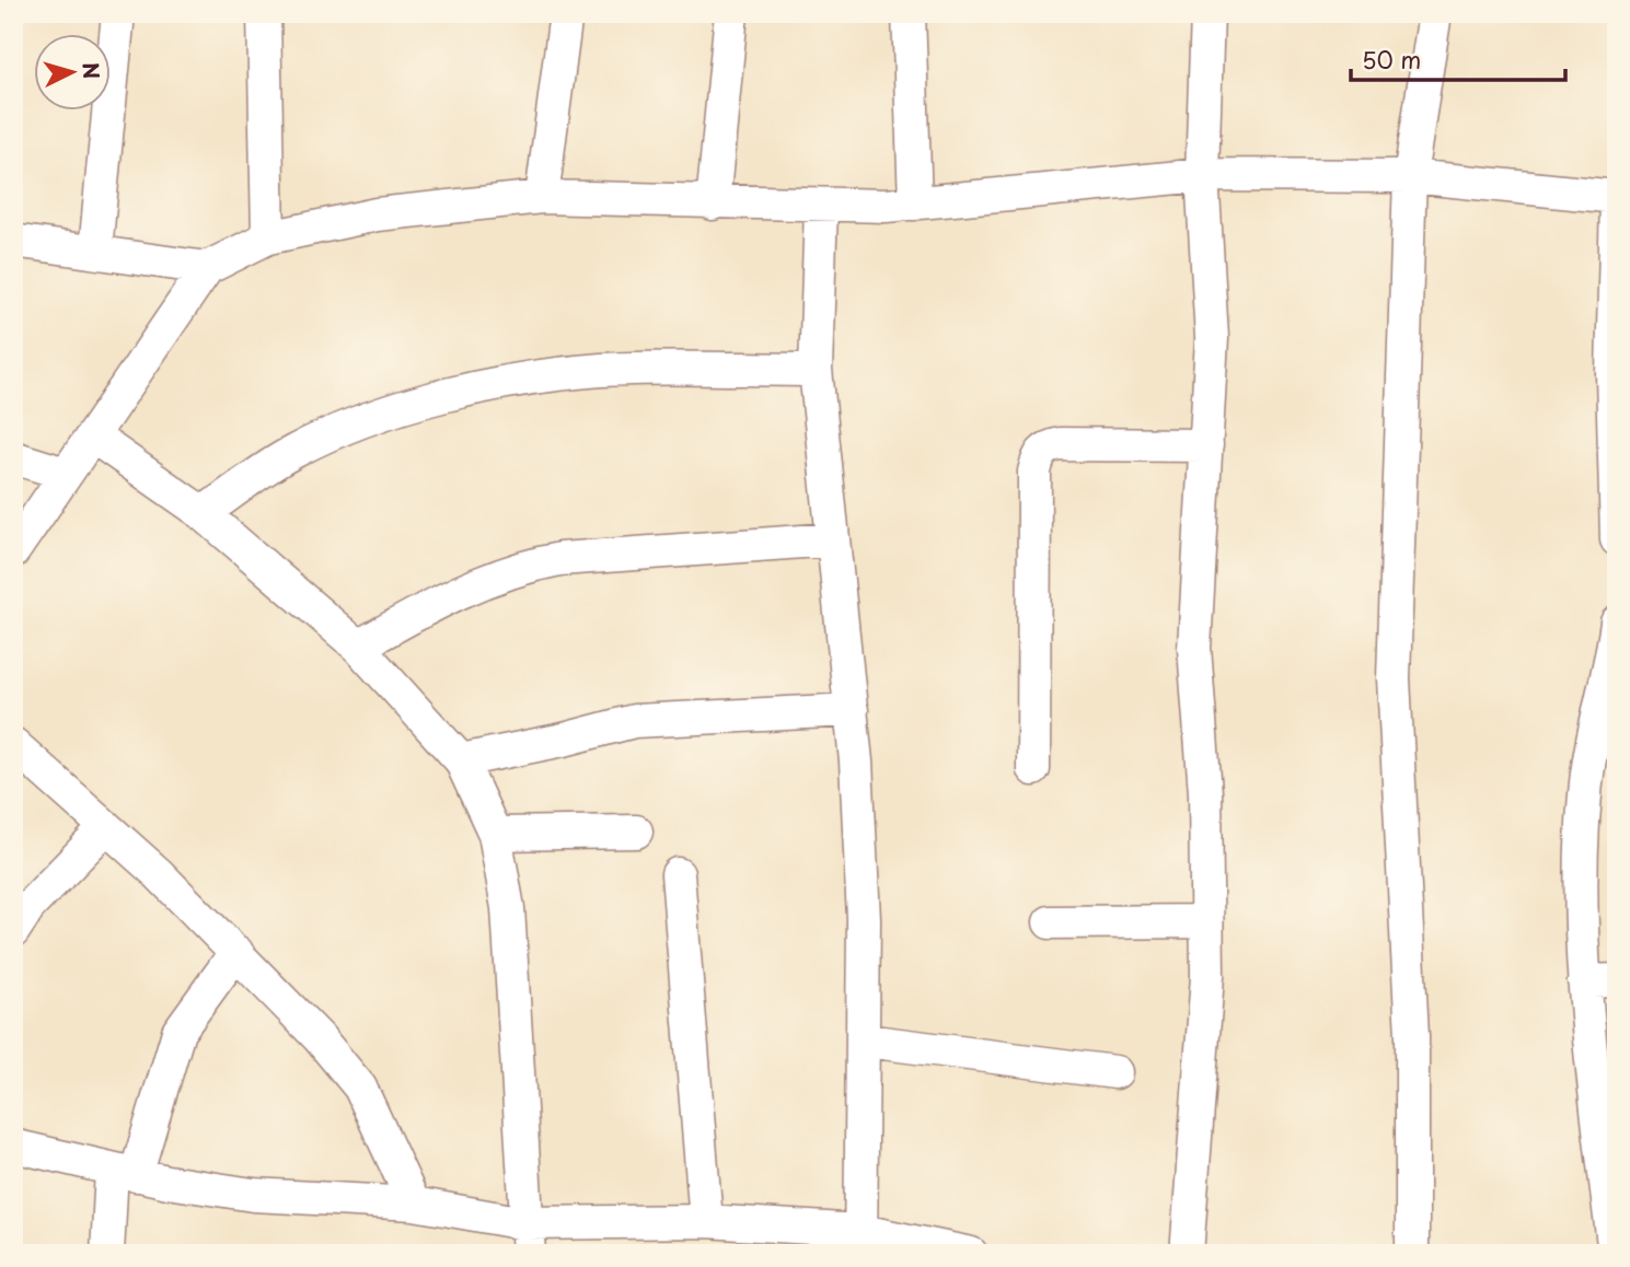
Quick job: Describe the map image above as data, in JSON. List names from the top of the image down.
{
  "scale_bar": "50 m",
  "north": "right"
}
